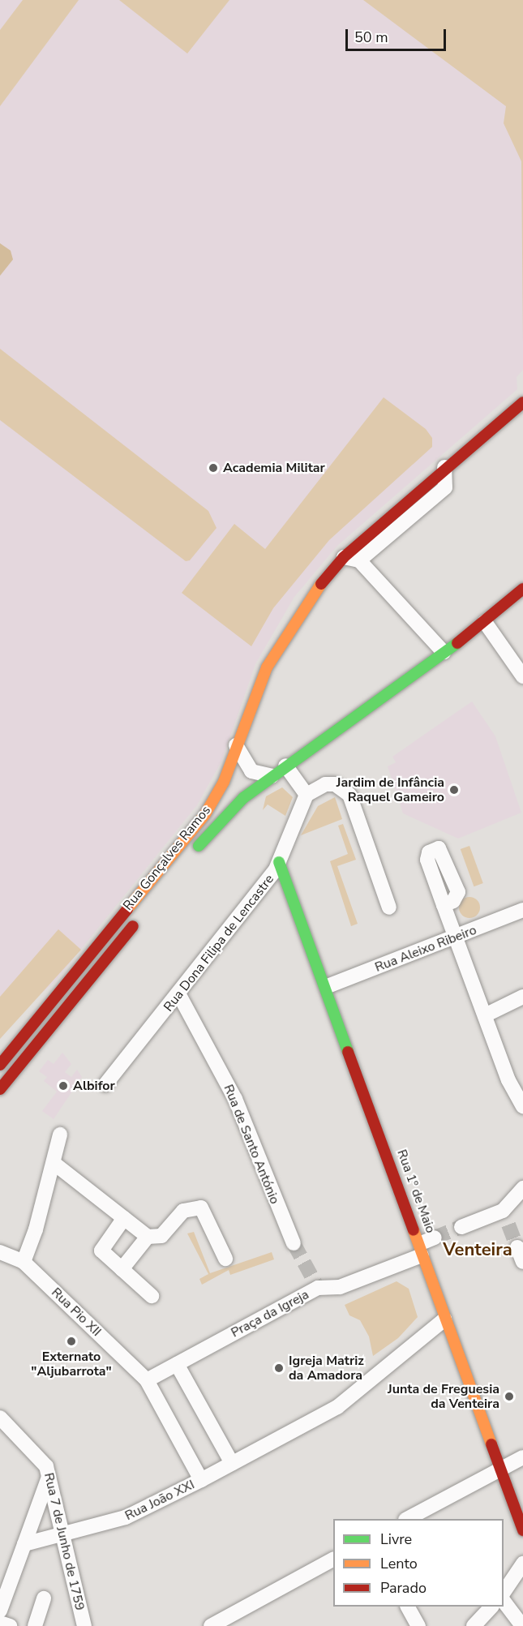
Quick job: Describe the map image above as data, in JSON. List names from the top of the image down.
{
  "streets": {
    "main road": ["Rua Gonçalves Ramos", "Rua 1º de Maio"],
    "street": [
      "Rua Dona Filipa de Lencastre",
      "Rua Aleixo Ribeiro",
      "Rua de Santo António",
      "Rua Pio XII",
      "Praça da Igreja",
      "Rua João XXI",
      "Rua 7 de Junho de 1759"
    ]
  },
  "crossings": [
    ["Rua Dona Filipa de Lencastre", "Rua de Santo António"],
    ["Rua Dona Filipa de Lencastre", "Rua 1º de Maio"],
    ["Rua Aleixo Ribeiro", "Rua 1º de Maio"],
    ["Rua 1º de Maio", "Praça da Igreja"],
    ["Rua Pio XII", "Praça da Igreja"],
    ["Rua João XXI", "Rua 7 de Junho de 1759"]
  ],
  "districts": ["Venteira"],
  "places": [
    "Academia Militar",
    "Jardim de Infância Raquel Gameiro",
    "Albifor",
    "Externato \"Aljubarrota\"",
    "Igreja Matriz da Amadora",
    "Junta de Freguesia da Venteira"
  ],
  "legend": ["Livre", "Lento", "Parado"],
  "scale_bar": "50 m"
}
